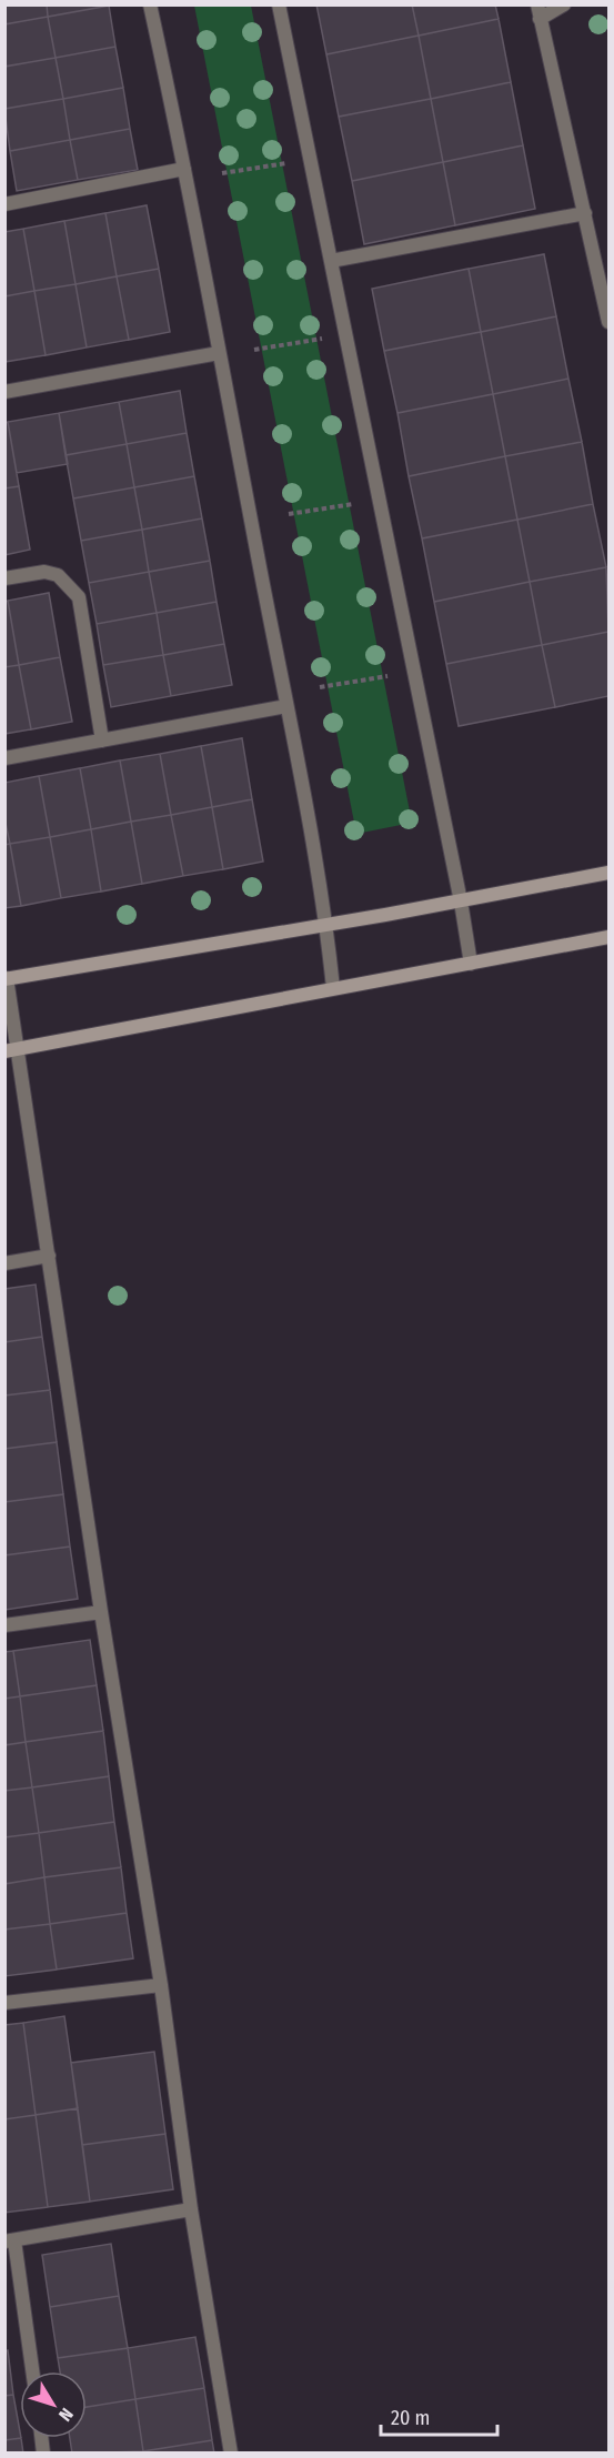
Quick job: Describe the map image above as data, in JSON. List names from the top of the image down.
{
  "scale_bar": "20 m",
  "north": "bottom right"
}
